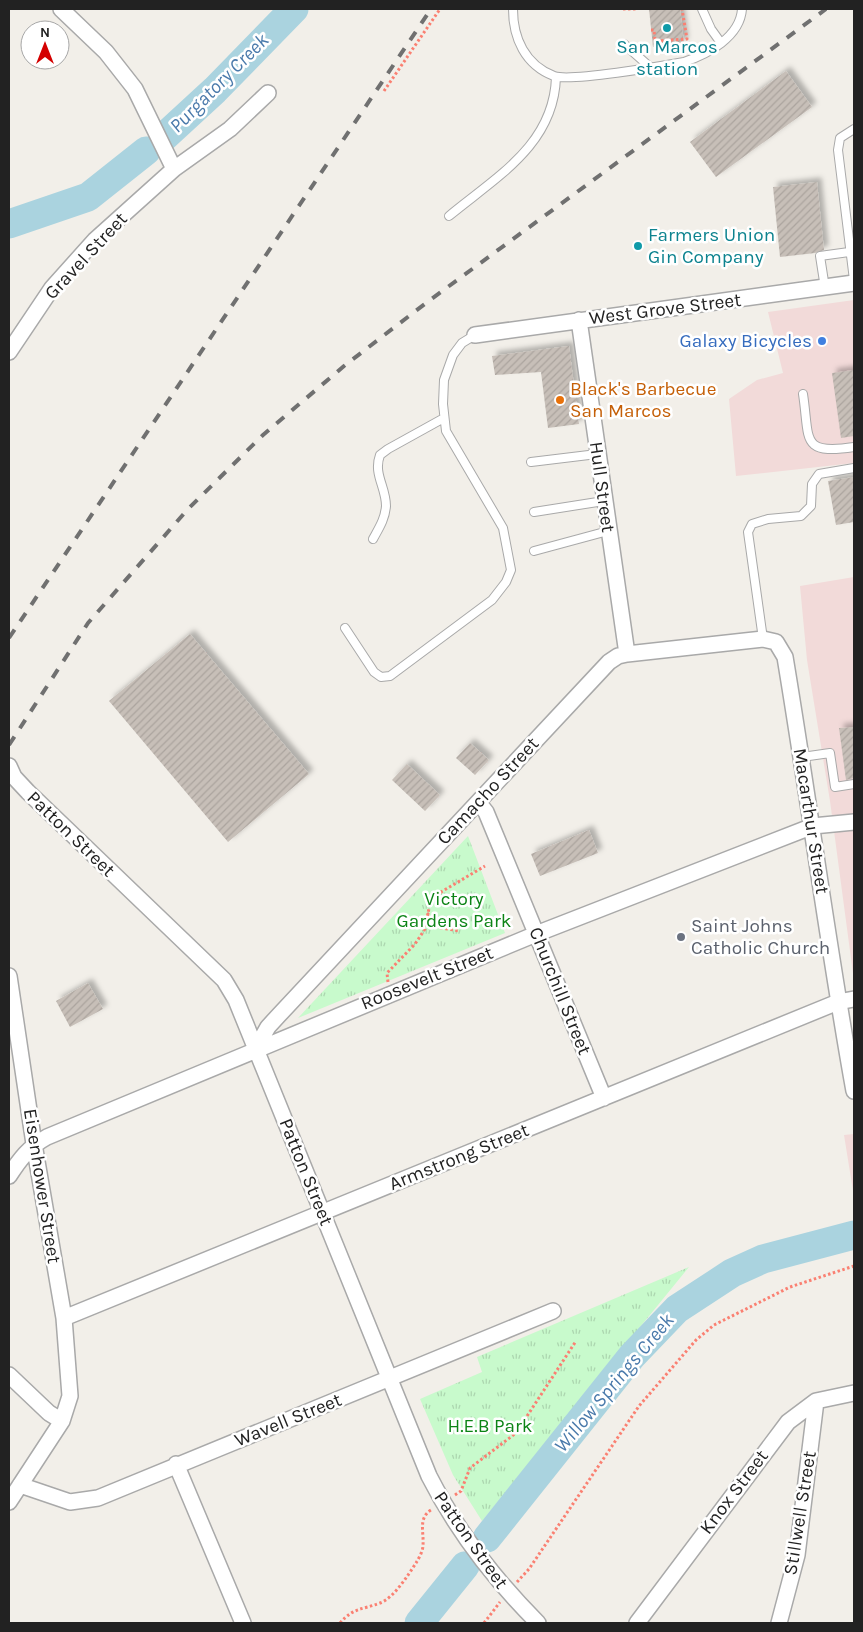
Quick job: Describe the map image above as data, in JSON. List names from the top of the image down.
{
  "streets": {
    "street": [
      "Gravel Street",
      "West Grove Street",
      "Hull Street",
      "Camacho Street",
      "Macarthur Street",
      "Patton Street",
      "Roosevelt Street",
      "Churchill Street",
      "Armstrong Street",
      "Eisenhower Street",
      "Wavell Street",
      "Knox Street",
      "Stillwell Street"
    ]
  },
  "crossings": [
    ["West Grove Street", "Hull Street"],
    ["Hull Street", "Camacho Street"],
    ["Camacho Street", "Macarthur Street"],
    ["Camacho Street", "Patton Street"],
    ["Camacho Street", "Roosevelt Street"],
    ["Camacho Street", "Churchill Street"],
    ["Macarthur Street", "Roosevelt Street"],
    ["Macarthur Street", "Armstrong Street"],
    ["Patton Street", "Roosevelt Street"],
    ["Patton Street", "Armstrong Street"],
    ["Patton Street", "Wavell Street"],
    ["Roosevelt Street", "Churchill Street"],
    ["Roosevelt Street", "Eisenhower Street"],
    ["Churchill Street", "Armstrong Street"],
    ["Armstrong Street", "Eisenhower Street"],
    ["Knox Street", "Stillwell Street"]
  ],
  "water": ["Purgatory Creek", "Willow Springs Creek"],
  "parks": ["Victory Gardens Park", "H.E.B Park"],
  "places": [
    "San Marcos station",
    "Farmers Union Gin Company",
    "Galaxy Bicycles",
    "Black's Barbecue San Marcos",
    "Saint Johns Catholic Church"
  ],
  "north": "top"
}
